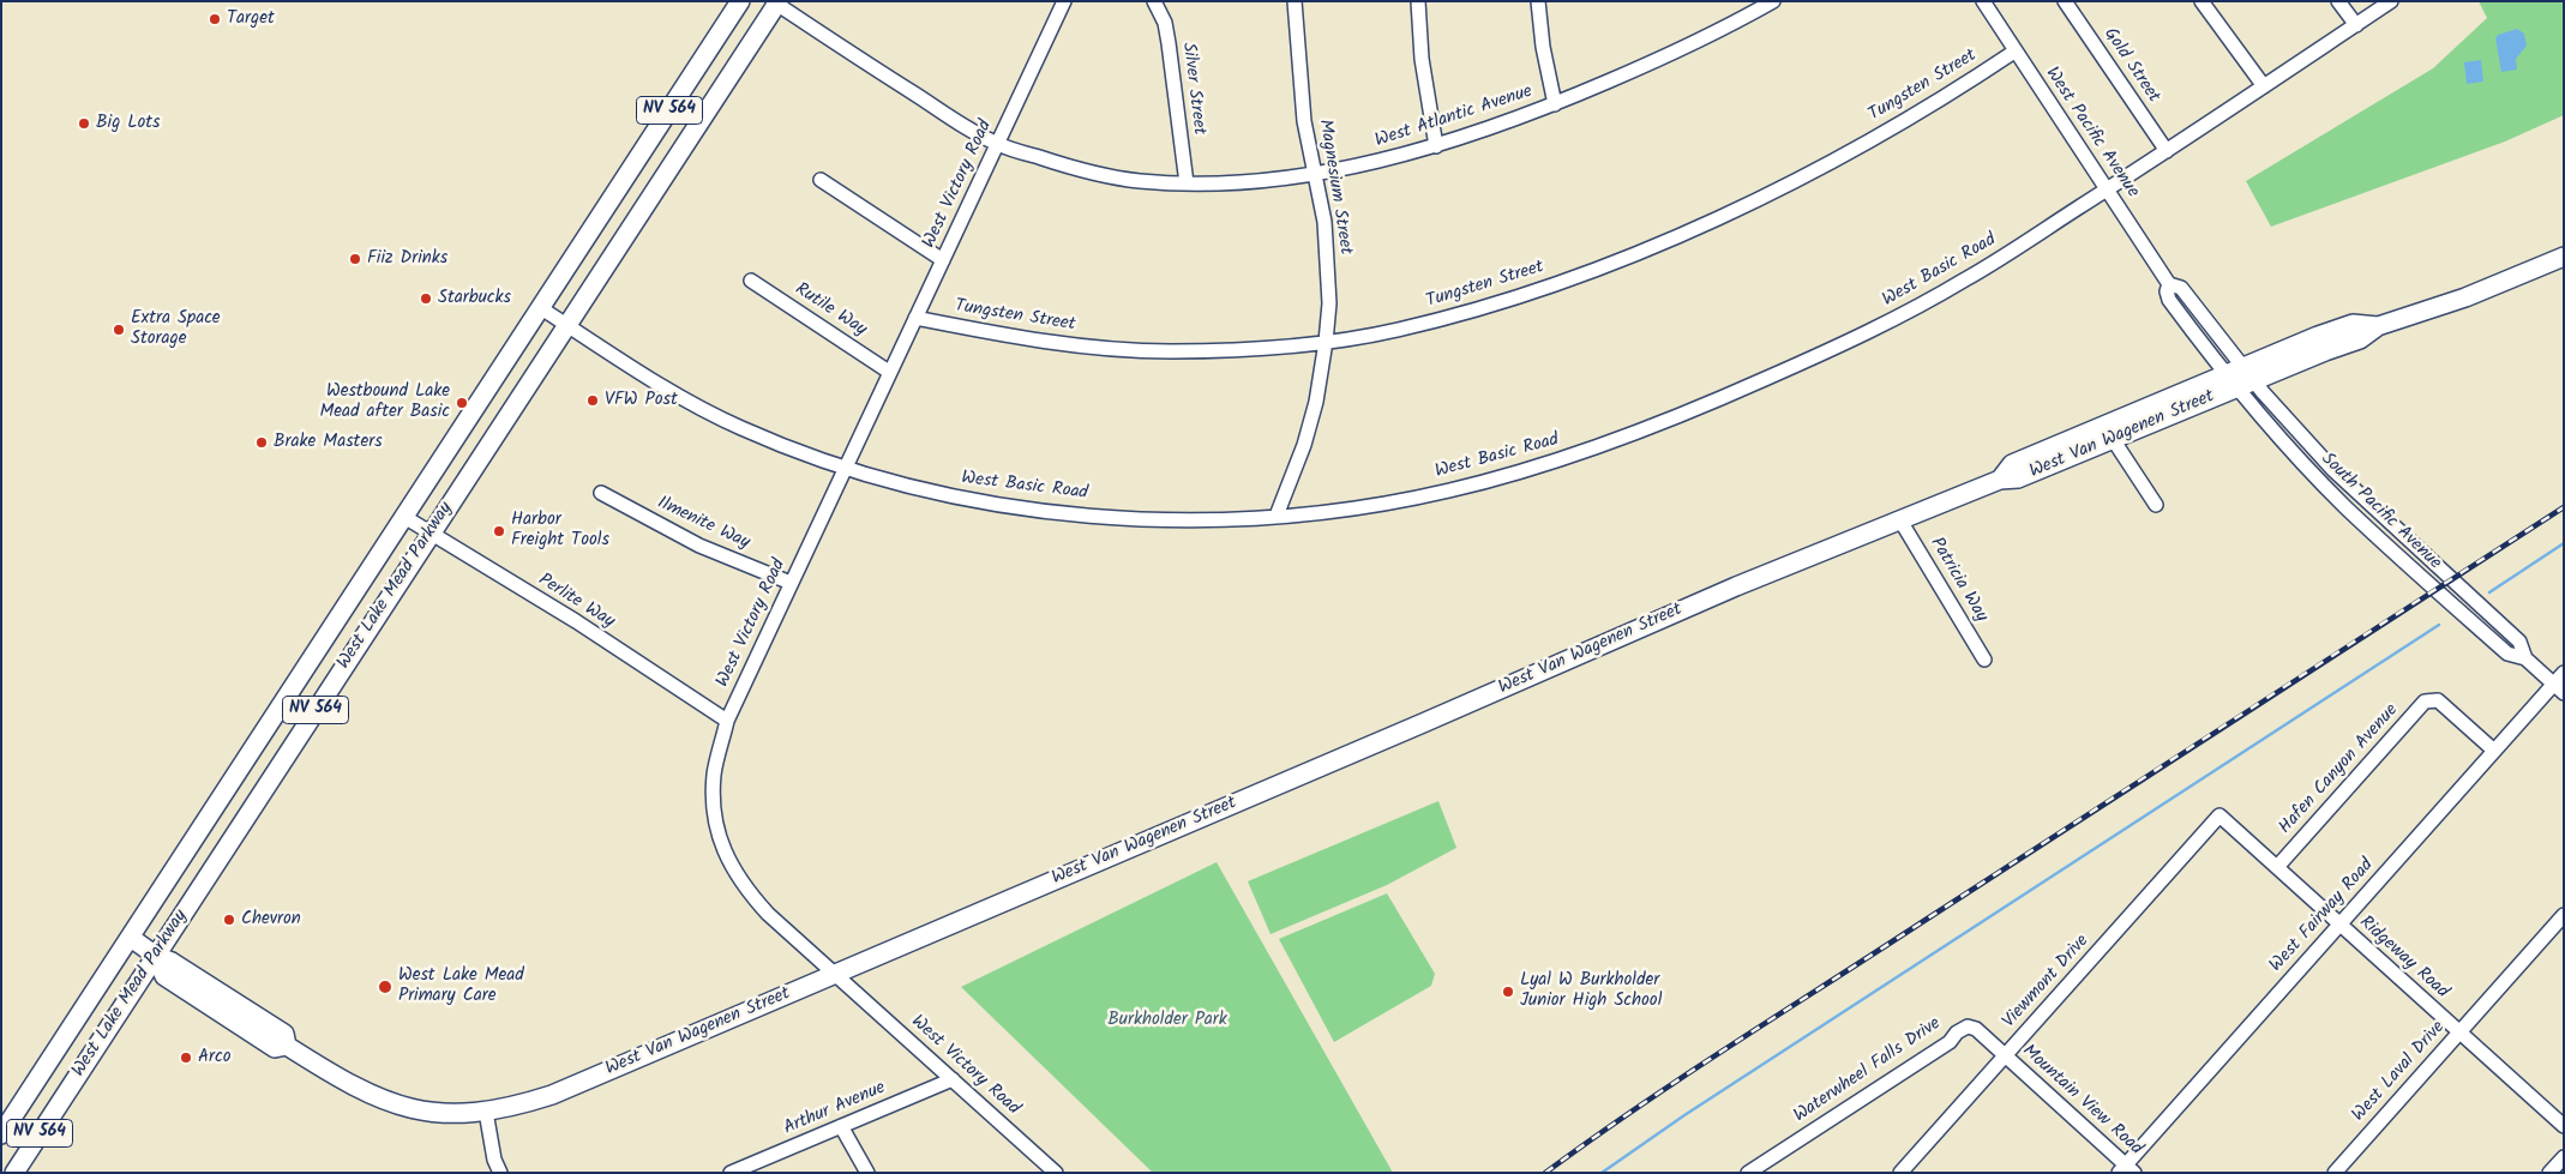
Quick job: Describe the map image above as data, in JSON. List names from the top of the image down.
{
  "streets": {
    "main road": ["NV 564", "West Van Wagenen Street", "West Lake Mead Parkway"],
    "street": [
      "Gold Street",
      "Tungsten Street",
      "Silver Street",
      "West Atlantic Avenue",
      "West Pacific Avenue",
      "West Victory Road",
      "Magnesium Street",
      "West Basic Road",
      "Rutile Way",
      "South Pacific Avenue",
      "Ilmenite Way",
      "Patricia Way",
      "Perlite Way",
      "Hafen Canyon Avenue",
      "West Fairway Road",
      "Ridgeway Road",
      "Viewmont Drive",
      "Waterwheel Falls Drive",
      "West Laval Drive",
      "Mountain View Road",
      "Arthur Avenue"
    ]
  },
  "crossings": [
    ["Gold Street", "West Basic Road"],
    ["Tungsten Street", "West Pacific Avenue"],
    ["Tungsten Street", "West Victory Road"],
    ["Tungsten Street", "Magnesium Street"],
    ["Silver Street", "West Atlantic Avenue"],
    ["West Atlantic Avenue", "West Victory Road"],
    ["West Atlantic Avenue", "Magnesium Street"],
    ["West Atlantic Avenue", "West Lake Mead Parkway"],
    ["West Pacific Avenue", "West Basic Road"],
    ["West Pacific Avenue", "West Van Wagenen Street"],
    ["West Pacific Avenue", "South Pacific Avenue"],
    ["West Victory Road", "West Basic Road"],
    ["West Victory Road", "Rutile Way"],
    ["West Victory Road", "West Van Wagenen Street"],
    ["West Victory Road", "Ilmenite Way"],
    ["West Victory Road", "Perlite Way"],
    ["West Victory Road", "Arthur Avenue"],
    ["Magnesium Street", "West Basic Road"],
    ["West Basic Road", "West Lake Mead Parkway"],
    ["West Van Wagenen Street", "South Pacific Avenue"],
    ["West Van Wagenen Street", "Patricia Way"],
    ["West Van Wagenen Street", "West Lake Mead Parkway"],
    ["South Pacific Avenue", "West Fairway Road"],
    ["West Lake Mead Parkway", "Perlite Way"],
    ["Hafen Canyon Avenue", "West Fairway Road"],
    ["Hafen Canyon Avenue", "Ridgeway Road"],
    ["West Fairway Road", "Ridgeway Road"],
    ["West Fairway Road", "Mountain View Road"],
    ["Ridgeway Road", "Viewmont Drive"],
    ["Ridgeway Road", "West Laval Drive"],
    ["Viewmont Drive", "Waterwheel Falls Drive"],
    ["Viewmont Drive", "Mountain View Road"],
    ["Waterwheel Falls Drive", "Mountain View Road"]
  ],
  "parks": ["Burkholder Park"],
  "places": [
    "Target",
    "Big Lots",
    "Fiiz Drinks",
    "Starbucks",
    "Extra Space Storage",
    "VFW Post",
    "Westbound Lake Mead after Basic",
    "Brake Masters",
    "Harbor Freight Tools",
    "Chevron",
    "West Lake Mead Primary Care",
    "Lyal W Burkholder Junior High School",
    "Arco"
  ]
}
